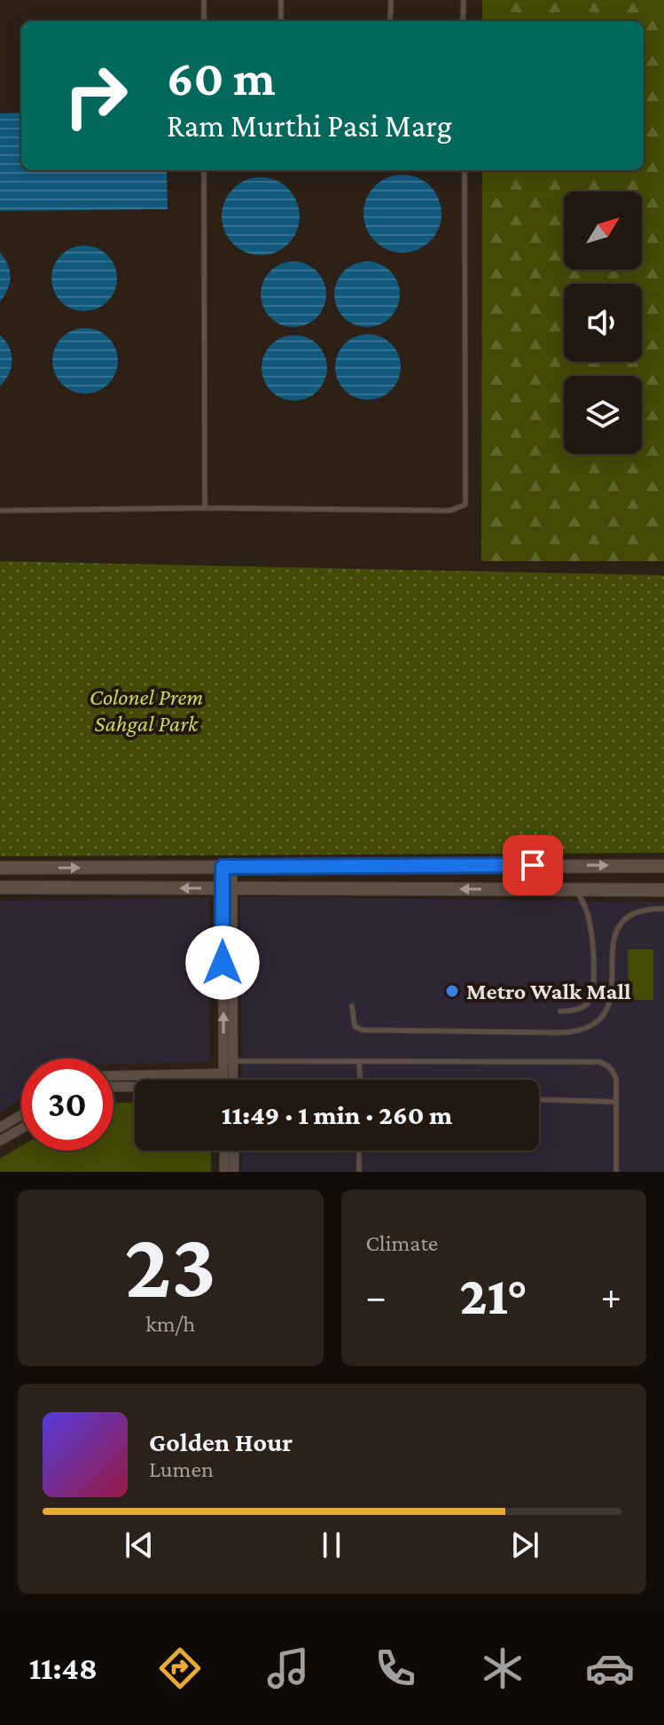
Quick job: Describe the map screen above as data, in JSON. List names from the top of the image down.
{
  "parks": ["Colonel Prem Sahgal Park"],
  "places": ["Metro Walk Mall"],
  "north": "top right",
  "page": {
    "turn": ["60 m", "Ram Murthi Pasi Marg"],
    "limit": "30",
    "trip": "11:49 · 1 min · 260 m",
    "tile": [
      ["23", "km/h"],
      "Climate"
    ],
    "heat": ["−", "21°", "+"],
    "song": ["Golden Hour", "Lumen"],
    "tabs": "11:48"
  }
}
